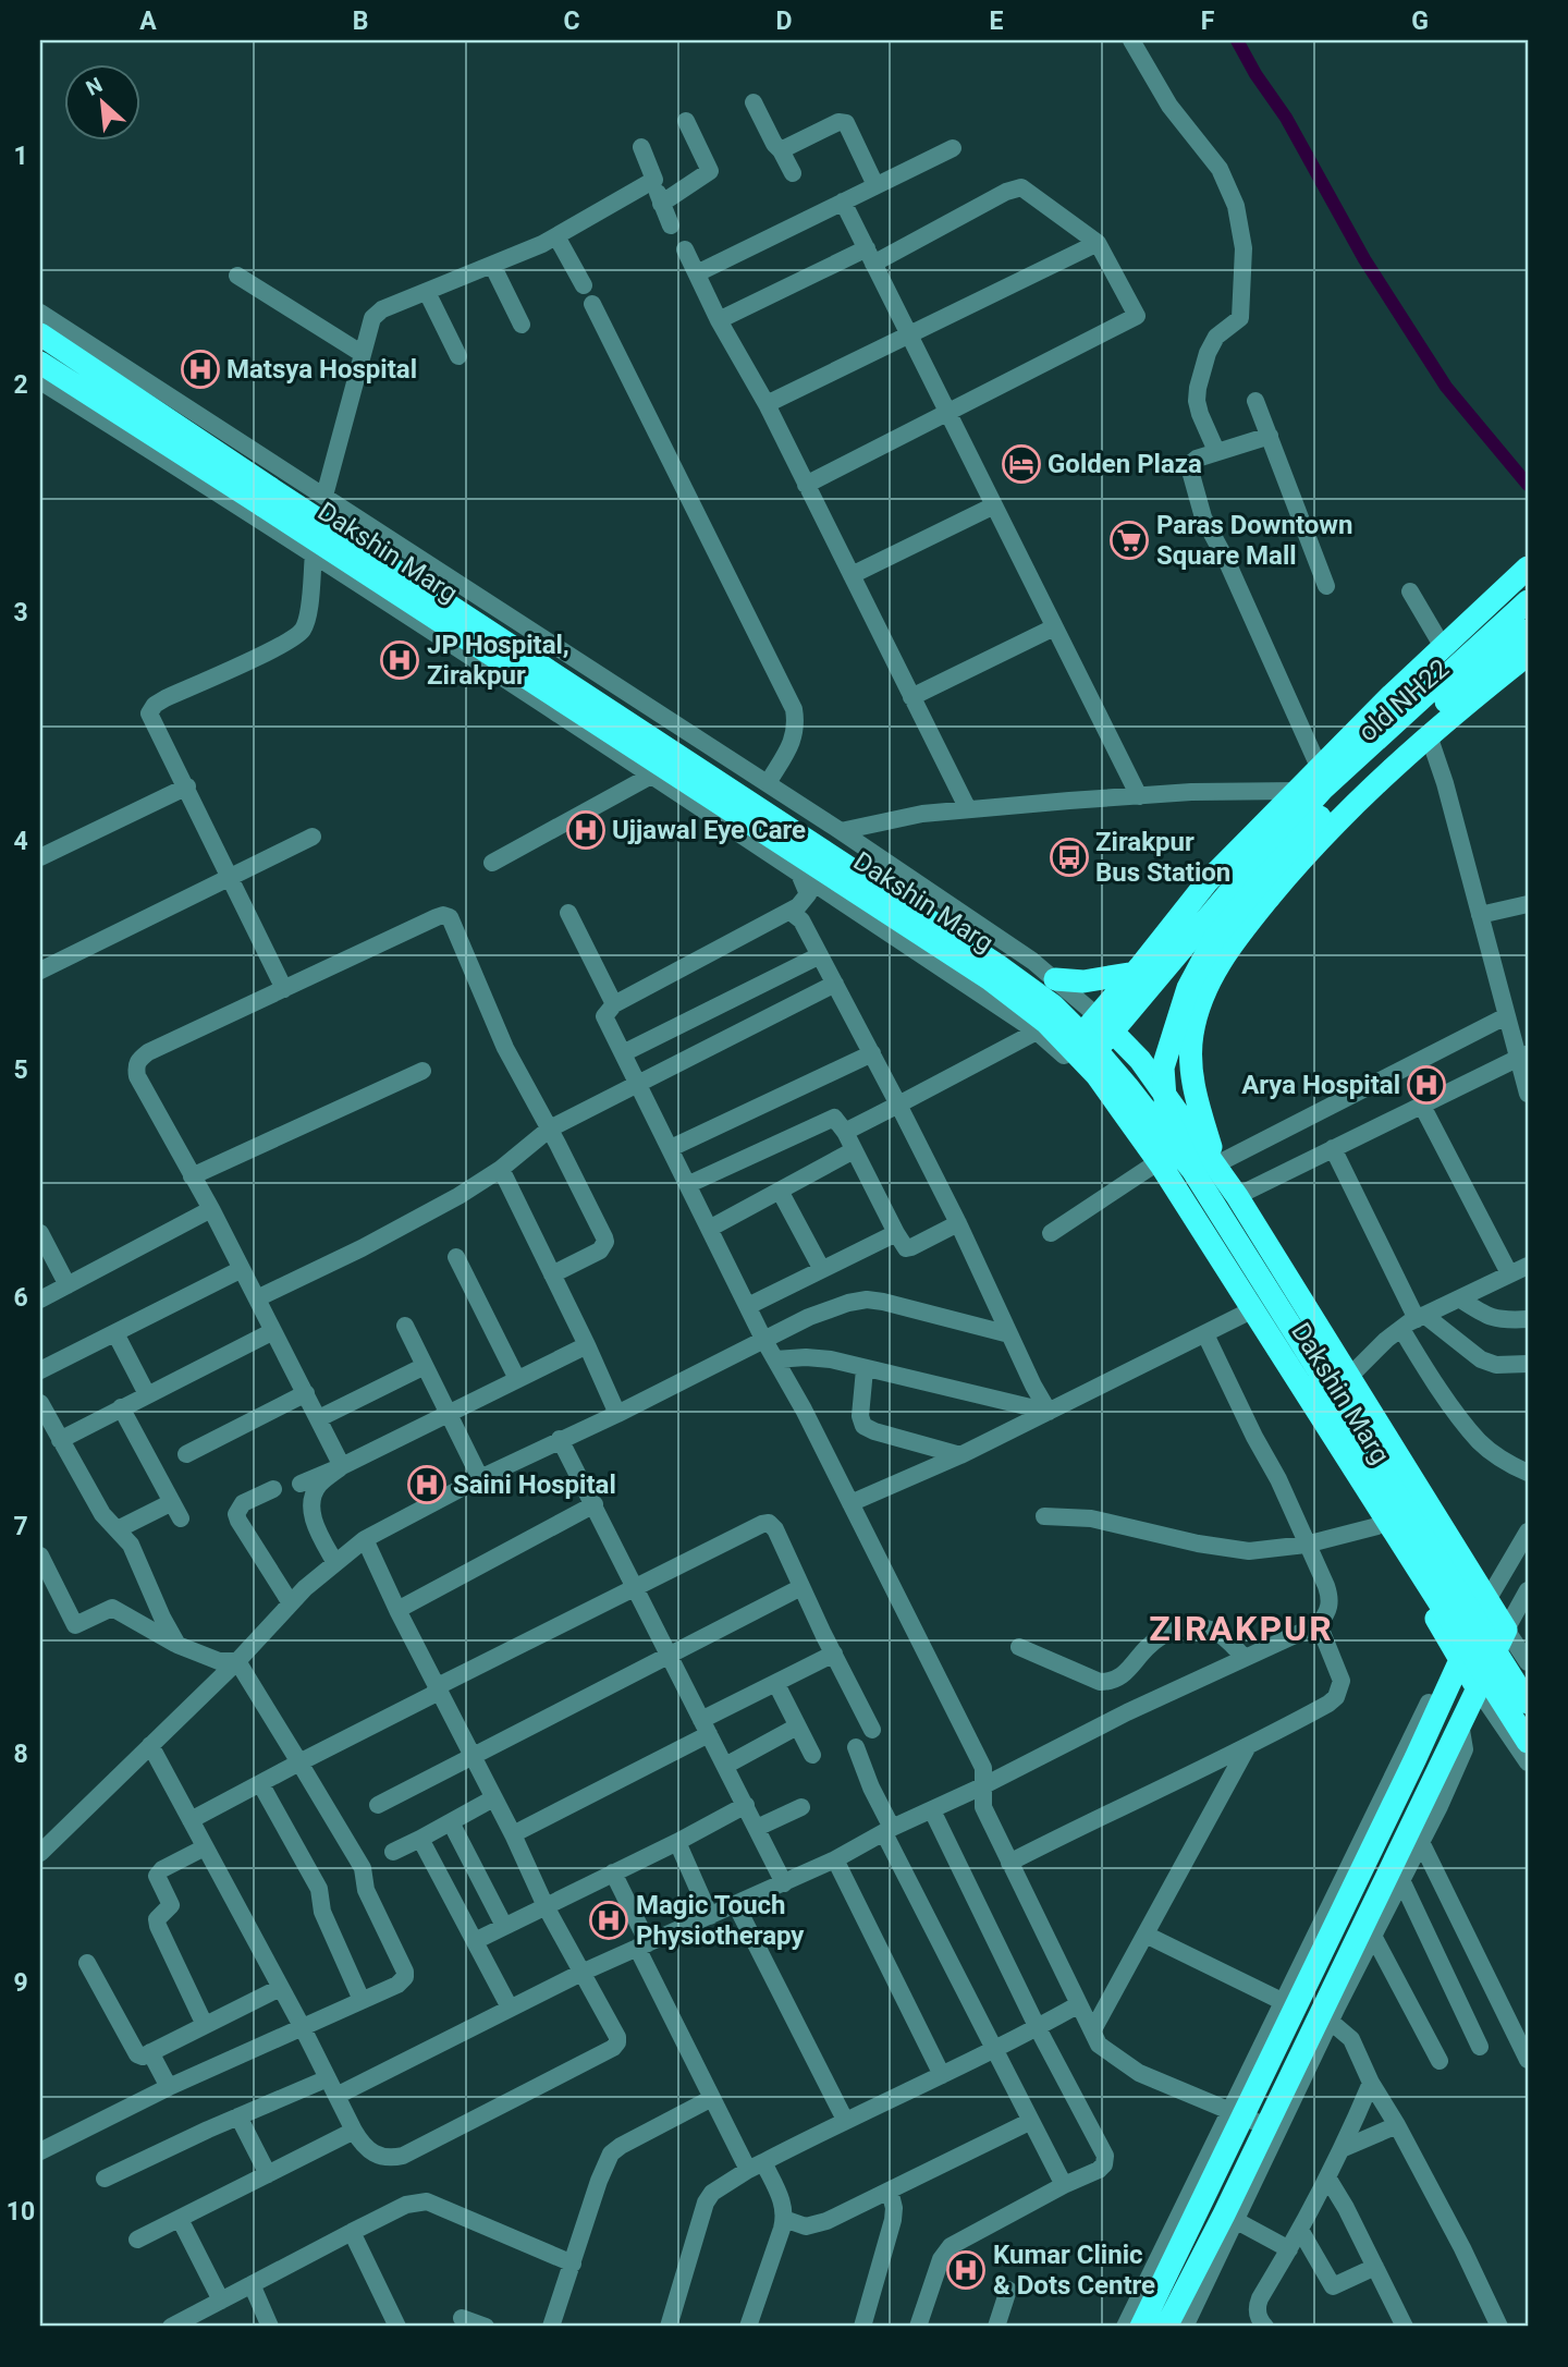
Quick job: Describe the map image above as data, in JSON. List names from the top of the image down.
{
  "streets": {
    "highway": ["Dakshin Marg", "old NH22"]
  },
  "crossings": [
    ["Dakshin Marg", "old NH22"]
  ],
  "districts": ["ZIRAKPUR"],
  "places": {
    "hospital": [
      "Matsya Hospital",
      "JP Hospital, Zirakpur",
      "Ujjawal Eye Care",
      "Arya Hospital",
      "Saini Hospital",
      "Magic Touch Physiotherapy",
      "Kumar Clinic & Dots Centre"
    ],
    "hotel": ["Golden Plaza"],
    "supermarket": ["Paras Downtown Square Mall"],
    "bus stop": ["Zirakpur Bus Station"]
  },
  "north": "top left",
  "grid": {
    "columns": [
      "A",
      "B",
      "C",
      "D",
      "E",
      "F",
      "G"
    ],
    "rows": [
      "1",
      "2",
      "3",
      "4",
      "5",
      "6",
      "7",
      "8",
      "9",
      "10"
    ]
  }
}
